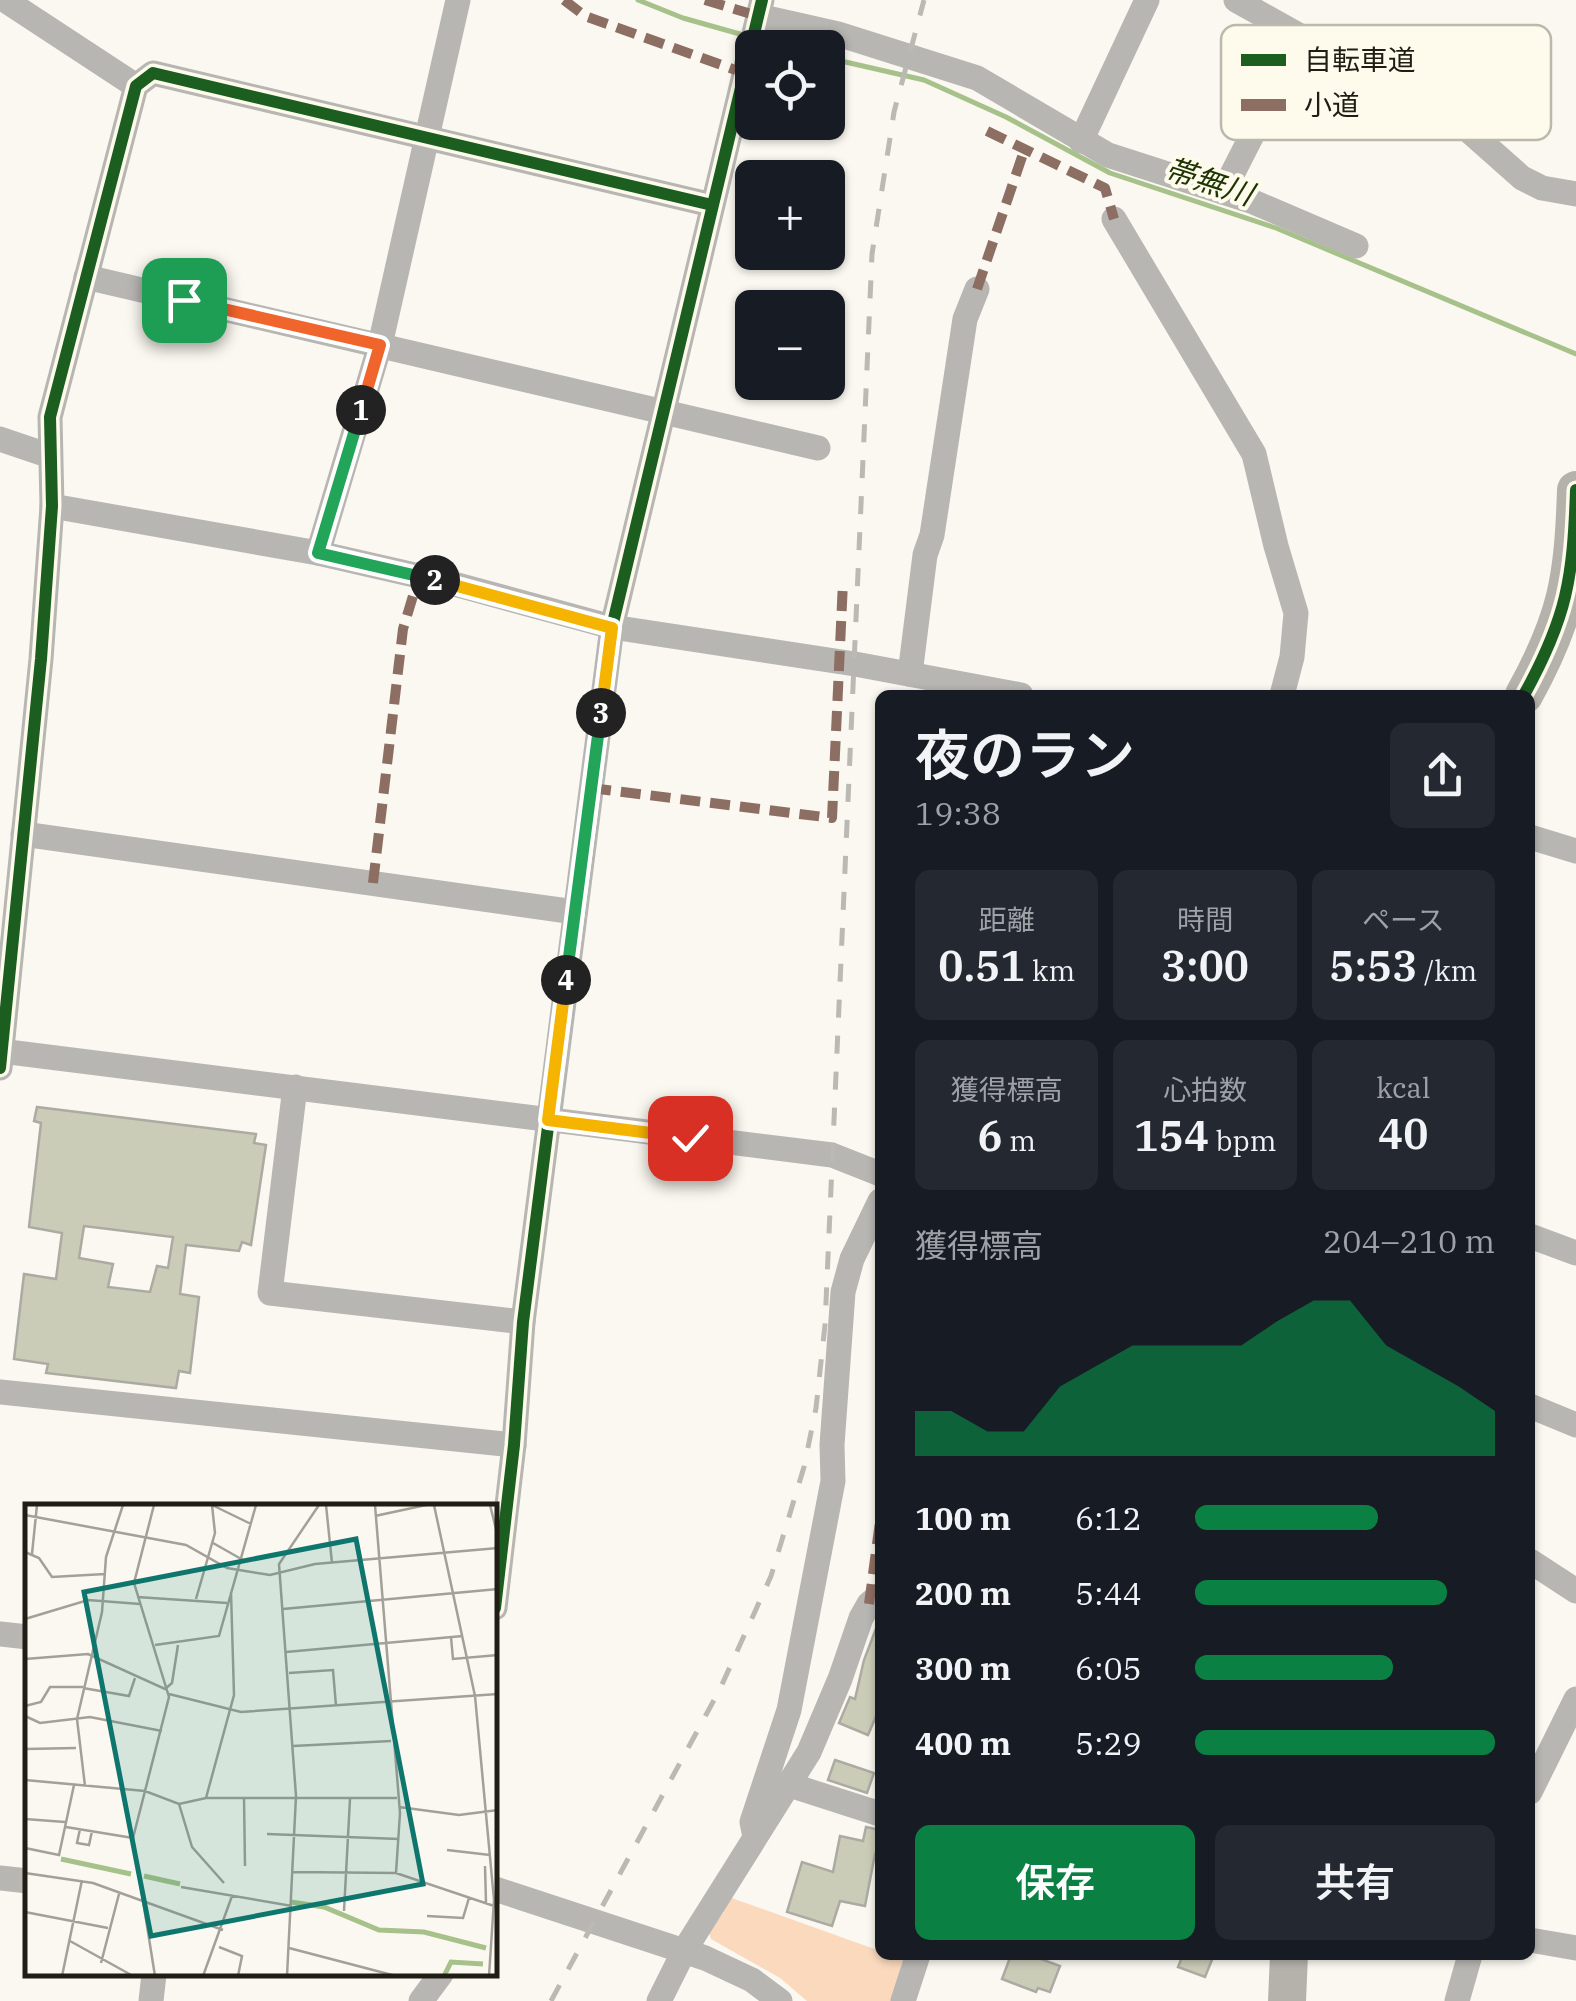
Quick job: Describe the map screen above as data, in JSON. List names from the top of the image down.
{
  "water": ["帯無川"],
  "legend": ["自転車道", "小道"],
  "page": {
    "map_buttons": ["+", "−"],
    "pins": [
      "1",
      "2",
      "3",
      "4"
    ],
    "heading": ["夜のラン", "19:38"],
    "stats": [
      ["距離", "0.51 km"],
      ["時間", "3:00"],
      ["ペース", "5:53 /km"],
      ["獲得標高", "6 m"],
      ["心拍数", "154 bpm"],
      ["kcal", "40"]
    ],
    "chart": ["獲得標高", "204–210 m"],
    "list": [
      {
        "name": "100 m",
        "note": "6:12"
      },
      {
        "name": "200 m",
        "note": "5:44"
      },
      {
        "name": "300 m",
        "note": "6:05"
      },
      {
        "name": "400 m",
        "note": "5:29"
      }
    ],
    "buttons": ["保存", "共有"]
  }
}
